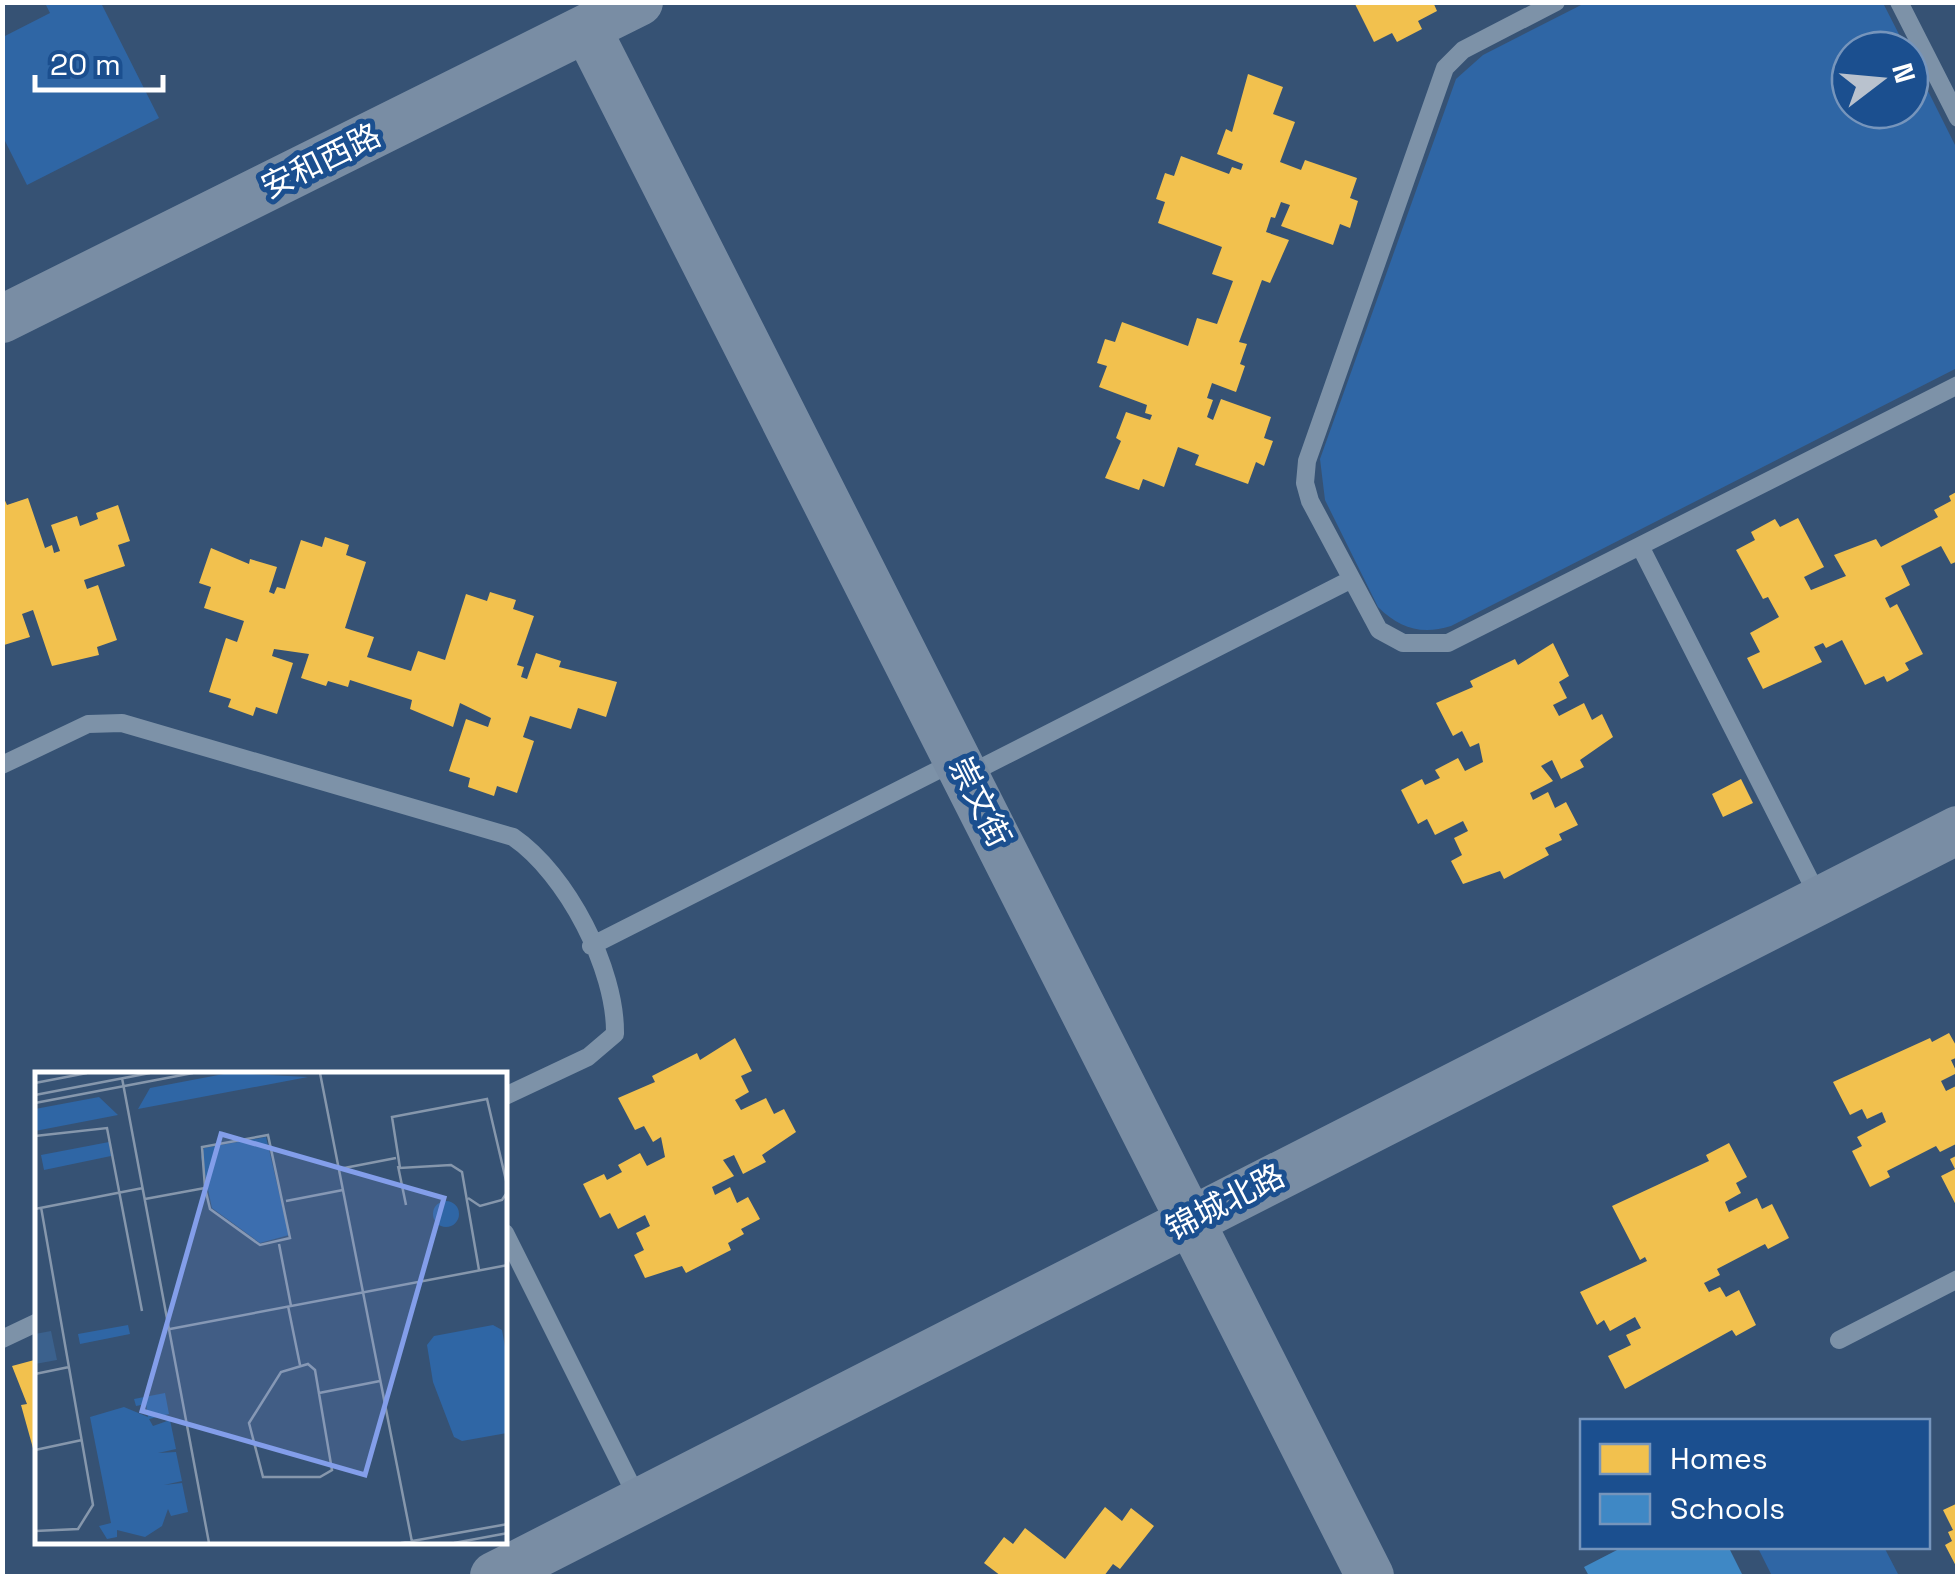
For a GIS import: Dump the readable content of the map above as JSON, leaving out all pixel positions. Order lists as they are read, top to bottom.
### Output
{
  "streets": {
    "street": ["安和西路", "崇文街", "锦城北路"]
  },
  "crossings": [
    ["安和西路", "崇文街"],
    ["崇文街", "锦城北路"]
  ],
  "legend": ["Homes", "Schools"],
  "scale_bar": "20 m",
  "north": "right"
}
